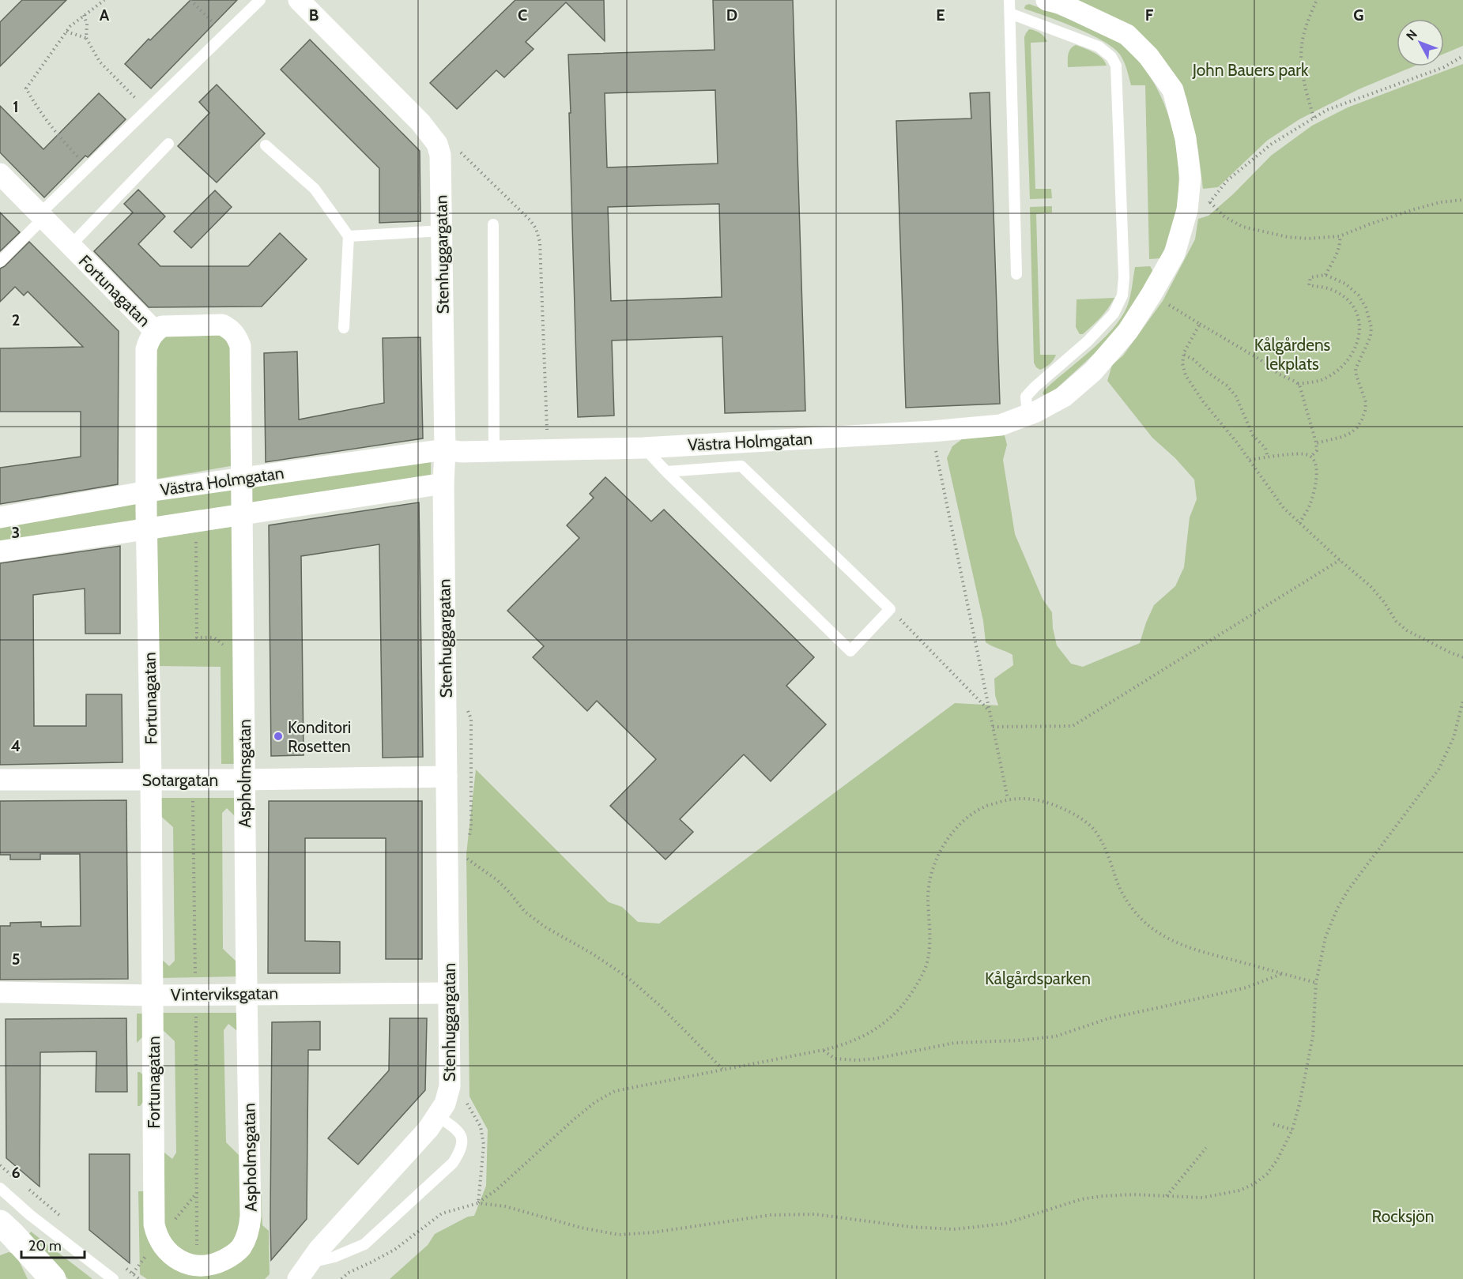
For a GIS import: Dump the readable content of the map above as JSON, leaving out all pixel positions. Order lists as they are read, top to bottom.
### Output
{
  "streets": {
    "street": [
      "Stenhuggargatan",
      "Fortunagatan",
      "Västra Holmgatan",
      "Aspholmsgatan",
      "Sotargatan",
      "Vinterviksgatan"
    ]
  },
  "crossings": [
    ["Stenhuggargatan", "Västra Holmgatan"],
    ["Stenhuggargatan", "Sotargatan"],
    ["Stenhuggargatan", "Vinterviksgatan"],
    ["Fortunagatan", "Västra Holmgatan"],
    ["Fortunagatan", "Aspholmsgatan"],
    ["Fortunagatan", "Sotargatan"],
    ["Fortunagatan", "Vinterviksgatan"],
    ["Västra Holmgatan", "Aspholmsgatan"],
    ["Aspholmsgatan", "Sotargatan"],
    ["Aspholmsgatan", "Vinterviksgatan"]
  ],
  "parks": [
    "John Bauers park",
    "Kålgårdens lekplats",
    "Kålgårdsparken",
    "Rocksjön"
  ],
  "places": ["Konditori Rosetten"],
  "scale_bar": "20 m",
  "north": "top left",
  "grid": {
    "columns": [
      "A",
      "B",
      "C",
      "D",
      "E",
      "F",
      "G"
    ],
    "rows": [
      "1",
      "2",
      "3",
      "4",
      "5",
      "6"
    ]
  }
}
